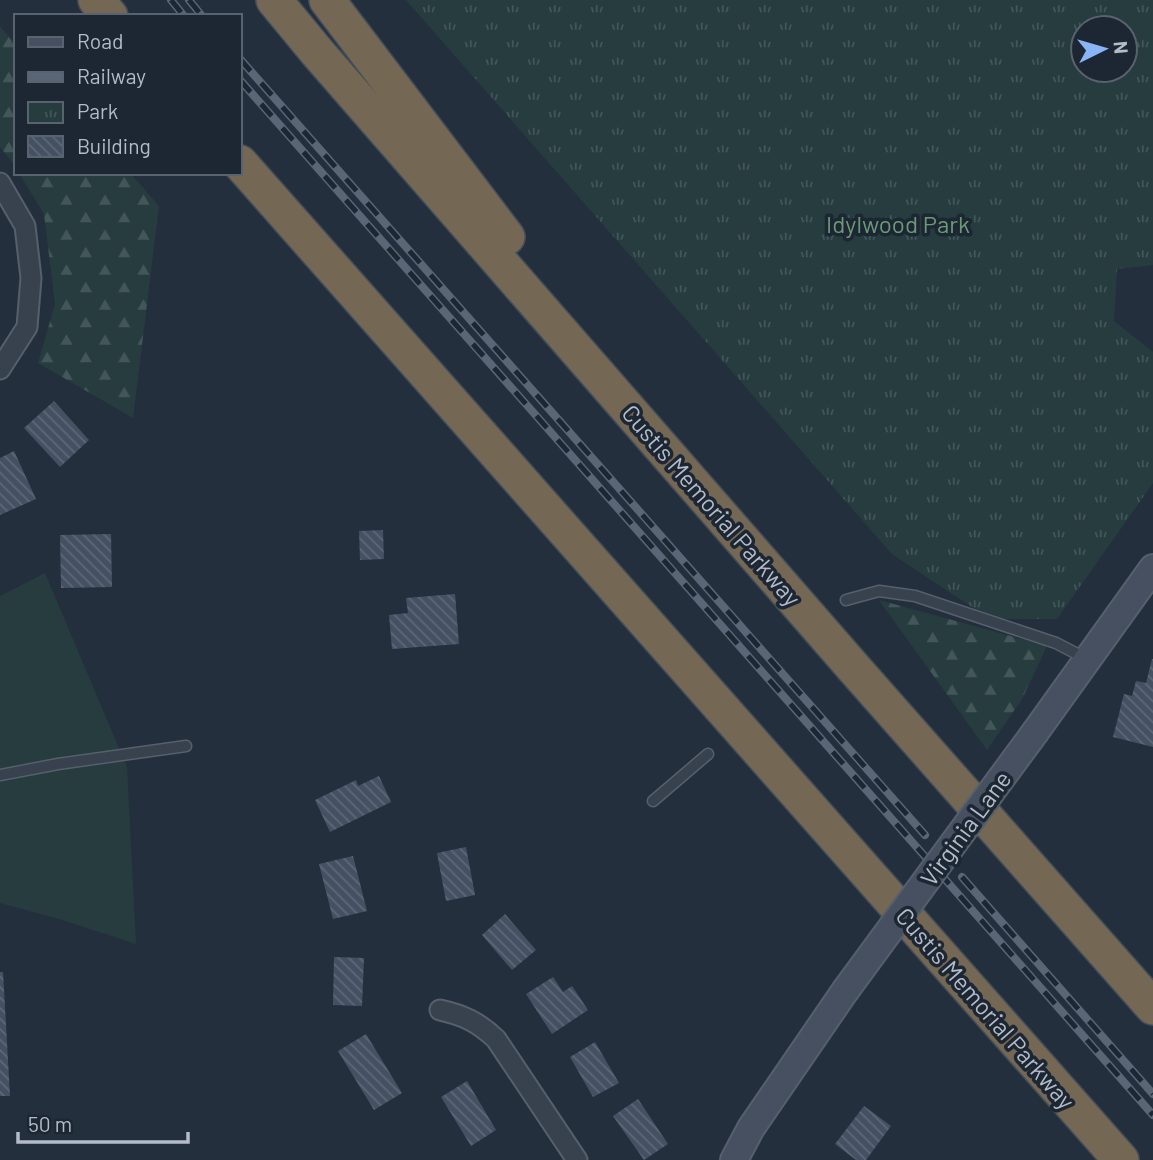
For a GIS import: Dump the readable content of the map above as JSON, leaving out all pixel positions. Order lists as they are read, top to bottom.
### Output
{
  "streets": {
    "highway": ["Custis Memorial Parkway"],
    "street": ["Virginia Lane"]
  },
  "parks": ["Idylwood Park"],
  "legend": [
    "Road",
    "Railway",
    "Park",
    "Building"
  ],
  "scale_bar": "50 m",
  "north": "right"
}
